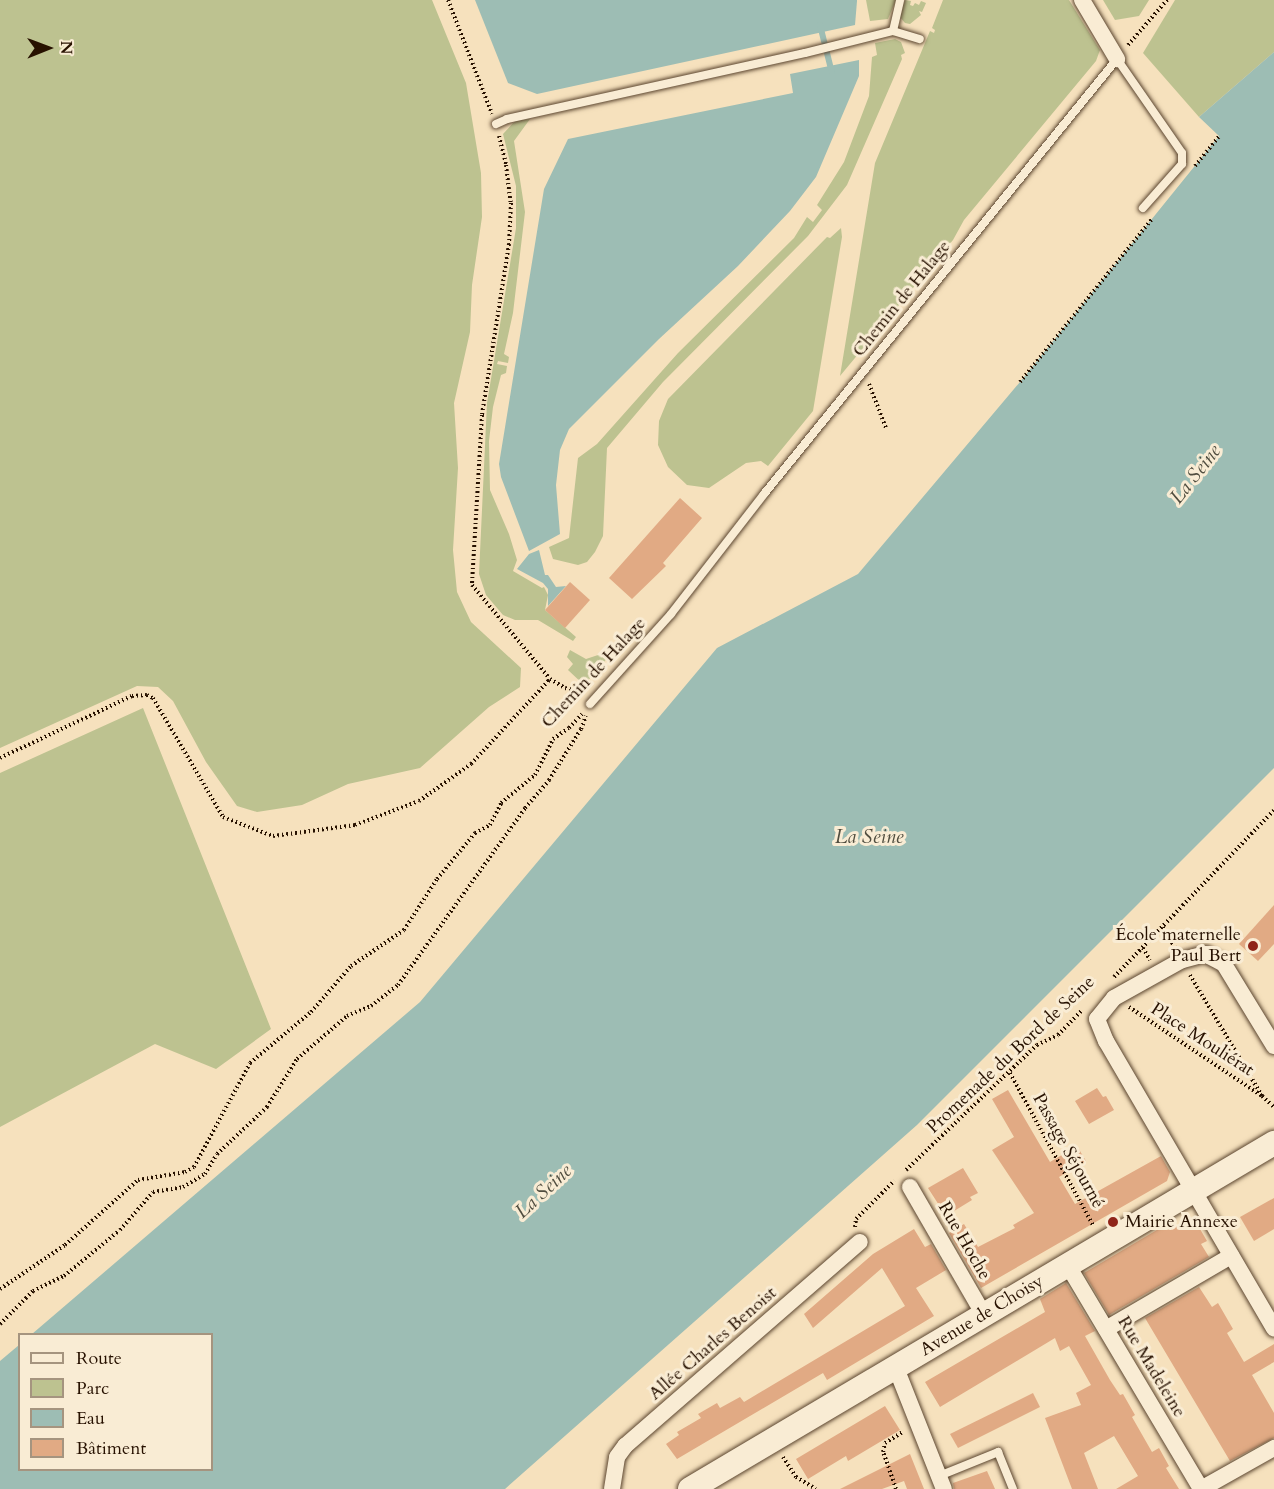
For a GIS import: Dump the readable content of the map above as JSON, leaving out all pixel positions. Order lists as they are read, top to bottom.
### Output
{
  "streets": {
    "main road": ["Avenue de Choisy"],
    "street": ["Rue Hoche", "Allée Charles Benoist", "Rue Madeleine"],
    "lane": ["Chemin de Halage"],
    "path": ["Place Mouliérat", "Promenade du Bord de Seine", "Passage Séjourné"]
  },
  "crossings": [
    ["Promenade du Bord de Seine", "Passage Séjourné"],
    ["Promenade du Bord de Seine", "Rue Hoche"],
    ["Promenade du Bord de Seine", "Allée Charles Benoist"],
    ["Passage Séjourné", "Avenue de Choisy"],
    ["Rue Hoche", "Avenue de Choisy"],
    ["Avenue de Choisy", "Rue Madeleine"]
  ],
  "water": ["La Seine"],
  "places": ["École maternelle Paul Bert", "Mairie Annexe"],
  "legend": [
    "Route",
    "Parc",
    "Eau",
    "Bâtiment"
  ],
  "north": "right"
}
